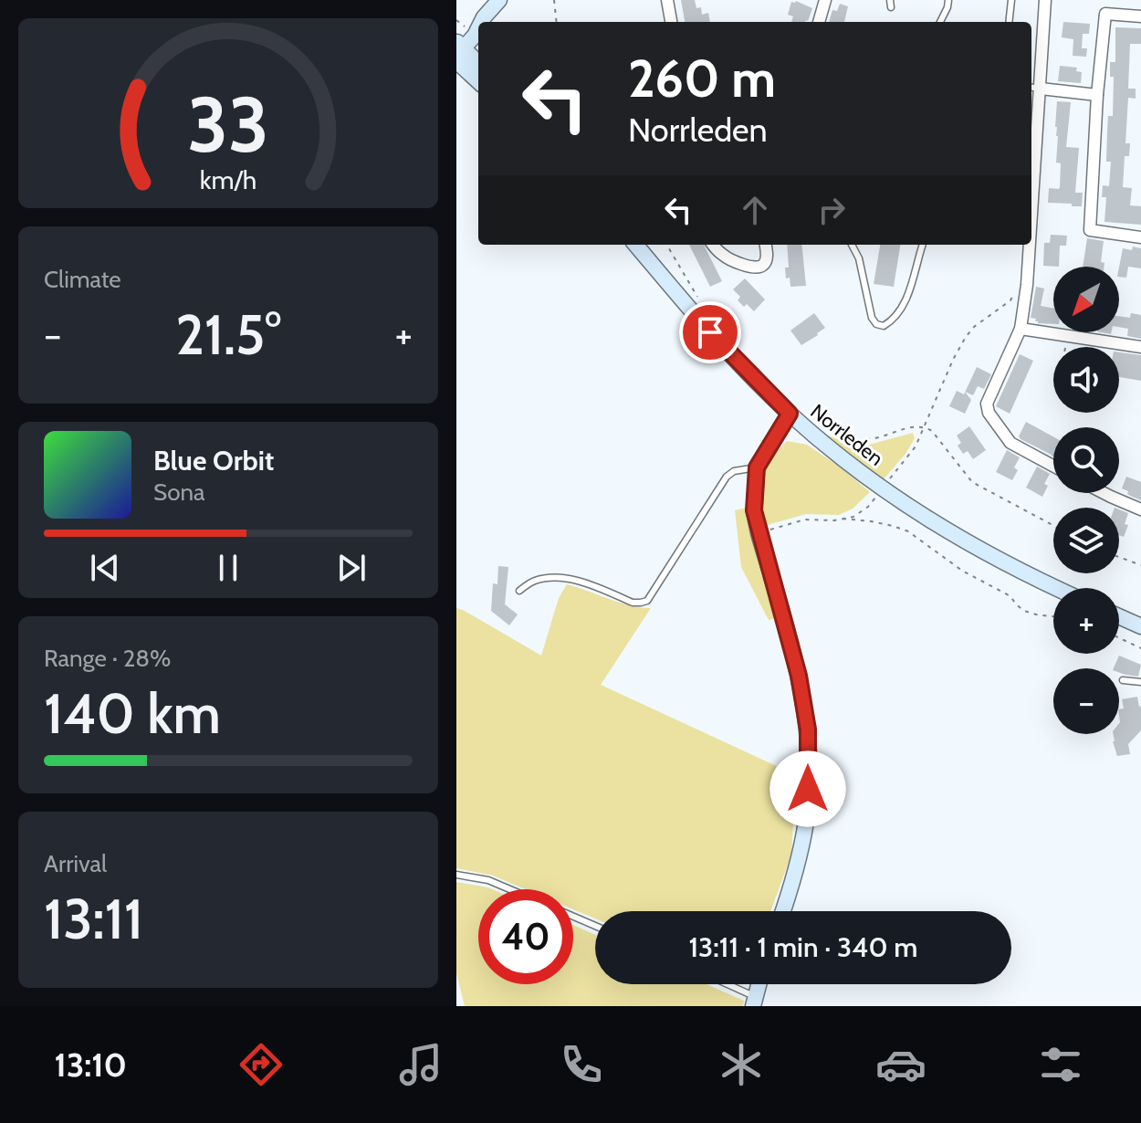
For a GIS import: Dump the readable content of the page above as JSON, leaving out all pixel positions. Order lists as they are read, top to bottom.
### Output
{
  "streets": {
    "main road": ["Norrleden"]
  },
  "north": "bottom left",
  "page": {
    "turn": ["260 m", "Norrleden"],
    "tile": [
      "Climate",
      ["Range · 28%", "140 km"],
      ["Arrival", "13:11"]
    ],
    "map_buttons": ["+", "−"],
    "heat": ["−", "21.5°", "+"],
    "song": ["Blue Orbit", "Sona"],
    "limit": "40",
    "trip": "13:11 · 1 min · 340 m",
    "tabs": "13:10",
    "gauge": ["33", "km/h"]
  }
}
